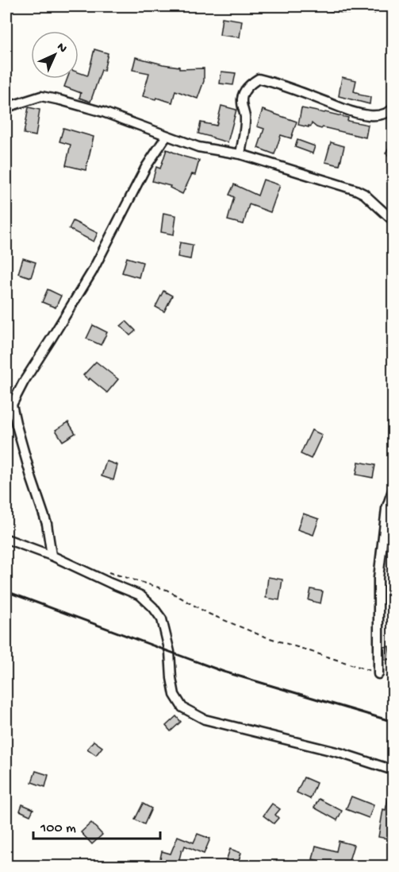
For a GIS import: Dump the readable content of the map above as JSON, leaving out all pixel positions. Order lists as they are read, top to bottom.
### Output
{
  "scale_bar": "100 m",
  "north": "top right"
}
